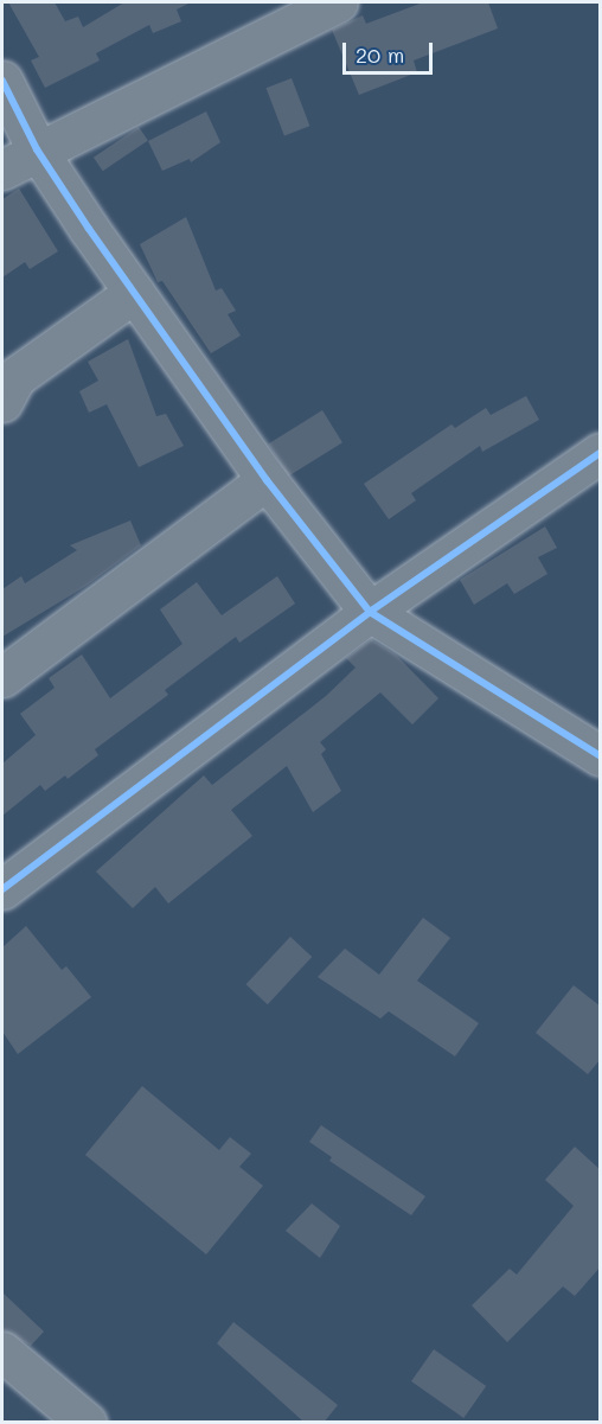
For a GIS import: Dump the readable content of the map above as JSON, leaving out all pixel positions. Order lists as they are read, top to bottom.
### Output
{
  "scale_bar": "20 m"
}
